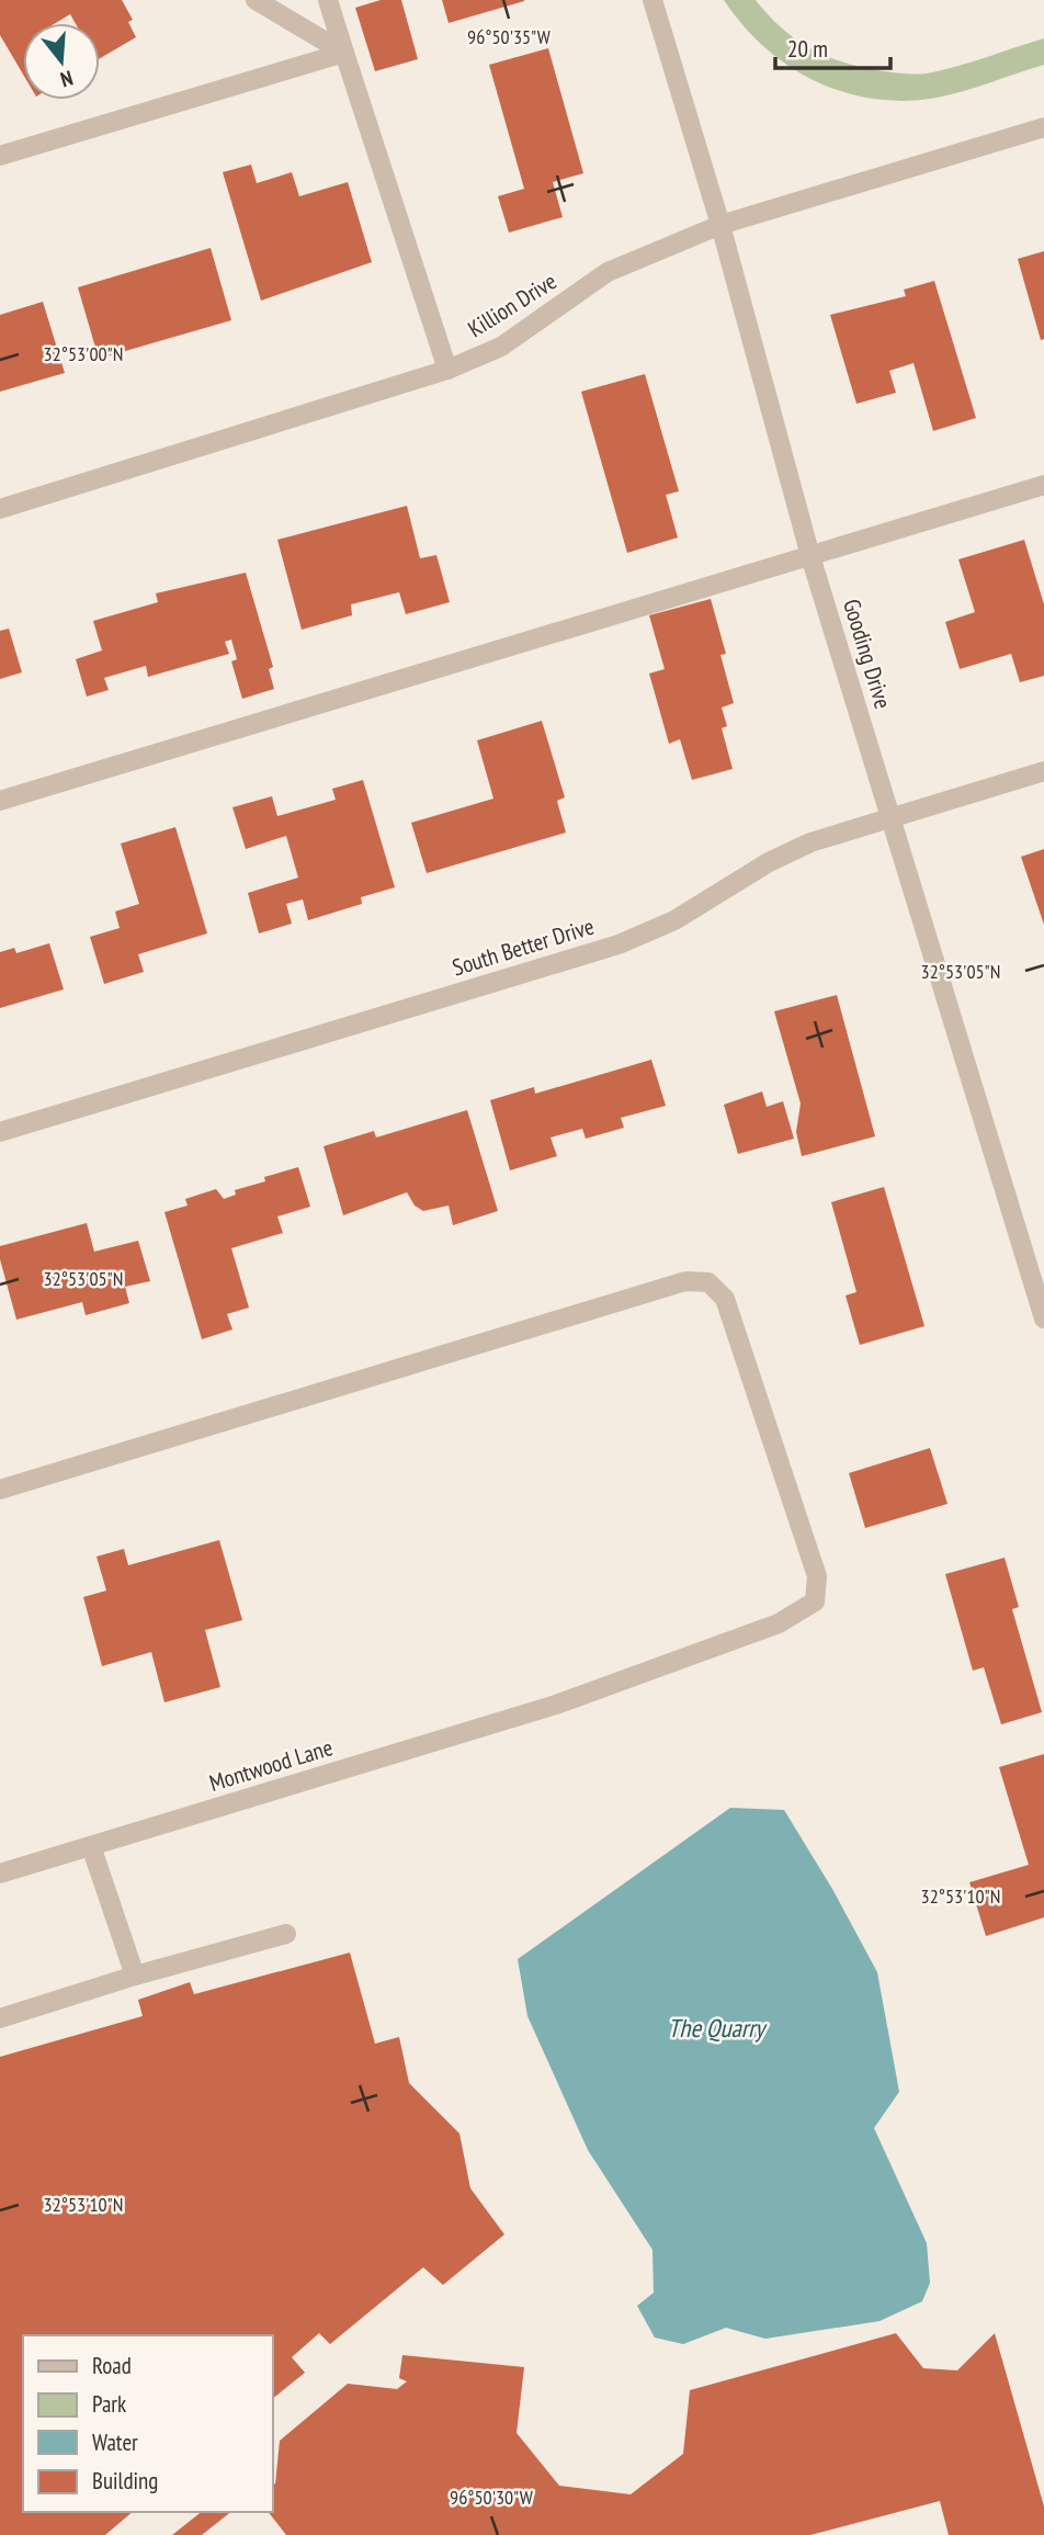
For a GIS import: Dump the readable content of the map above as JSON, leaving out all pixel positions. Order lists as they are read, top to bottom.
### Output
{
  "streets": {
    "street": [
      "Killion Drive",
      "Gooding Drive",
      "South Better Drive",
      "Montwood Lane"
    ]
  },
  "crossings": [
    ["Killion Drive", "Gooding Drive"],
    ["Gooding Drive", "South Better Drive"]
  ],
  "water": ["The Quarry"],
  "legend": [
    "Road",
    "Park",
    "Water",
    "Building"
  ],
  "scale_bar": "20 m",
  "north": "bottom",
  "coordinates": [
    "96°50'35\"W",
    "32°53'00\"N",
    "32°53'05\"N",
    "32°53'10\"N",
    "96°50'30\"W"
  ]
}
